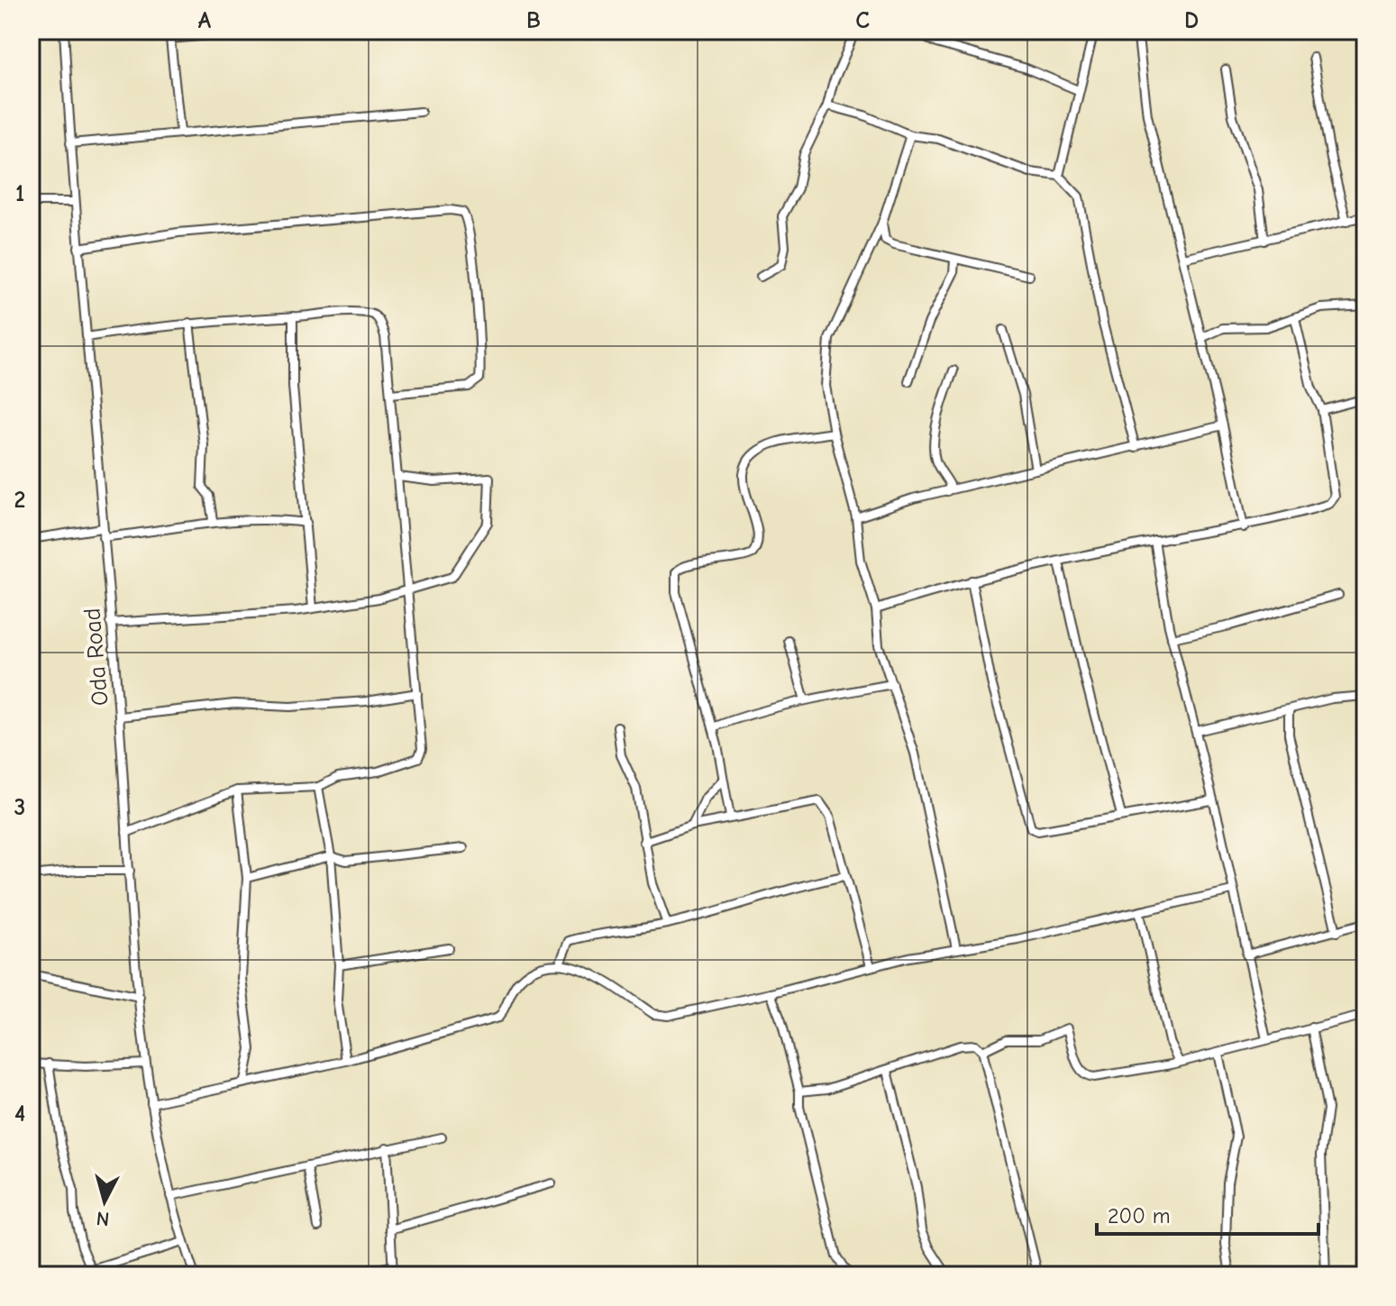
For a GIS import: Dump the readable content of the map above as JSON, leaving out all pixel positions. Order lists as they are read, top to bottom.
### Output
{
  "streets": {
    "street": ["Oda Road"]
  },
  "scale_bar": "200 m",
  "north": "bottom",
  "grid": {
    "columns": [
      "A",
      "B",
      "C",
      "D"
    ],
    "rows": [
      "1",
      "2",
      "3",
      "4"
    ]
  }
}
